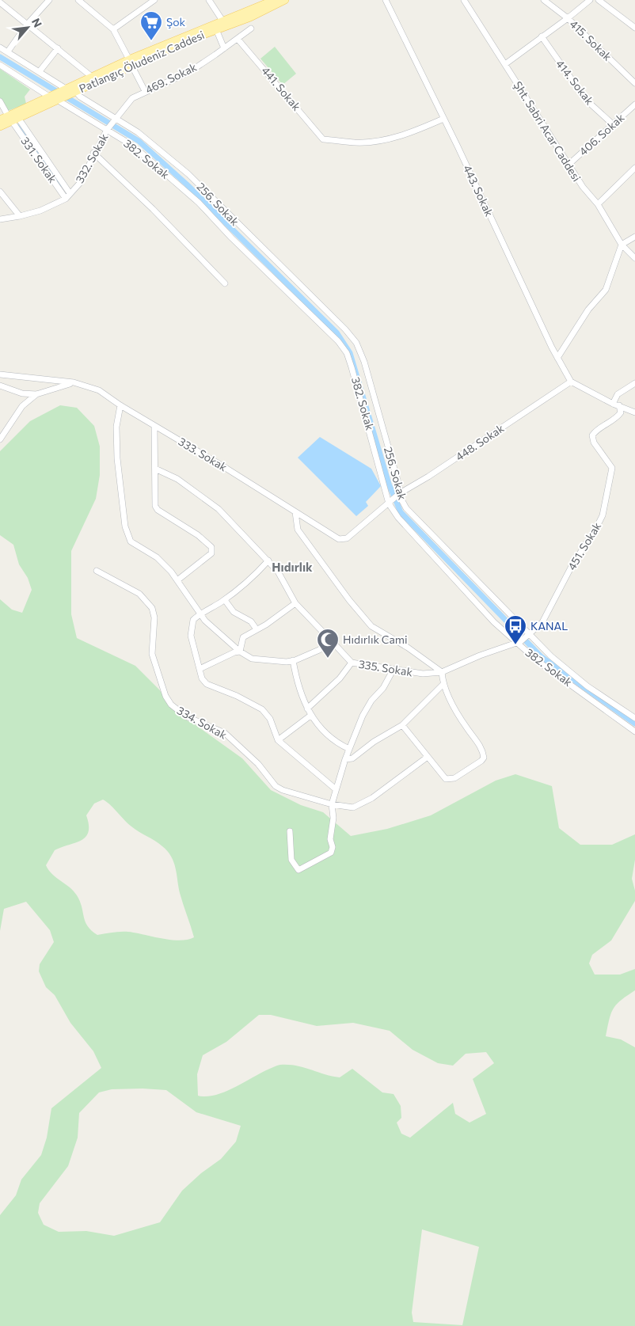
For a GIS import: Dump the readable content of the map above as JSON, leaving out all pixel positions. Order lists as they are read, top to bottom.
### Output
{
  "streets": {
    "main road": ["Patlangıç Öludeniz Caddesi"],
    "street": [
      "415. Sokak",
      "469. Sokak",
      "414. Sokak",
      "441. Sokak",
      "Şht. Sabri Acar Caddesi",
      "406. Sokak",
      "332. Sokak",
      "382. Sokak",
      "331. Sokak",
      "443. Sokak",
      "256. Sokak",
      "448. Sokak",
      "333. Sokak",
      "451. Sokak",
      "335. Sokak",
      "334. Sokak"
    ]
  },
  "crossings": [
    ["Patlangıç Öludeniz Caddesi", "382. Sokak"],
    ["Patlangıç Öludeniz Caddesi", "331. Sokak"],
    ["Patlangıç Öludeniz Caddesi", "256. Sokak"],
    ["469. Sokak", "441. Sokak"],
    ["469. Sokak", "332. Sokak"],
    ["469. Sokak", "256. Sokak"],
    ["414. Sokak", "406. Sokak"],
    ["441. Sokak", "443. Sokak"],
    ["Şht. Sabri Acar Caddesi", "406. Sokak"],
    ["332. Sokak", "382. Sokak"],
    ["332. Sokak", "331. Sokak"],
    ["332. Sokak", "256. Sokak"],
    ["382. Sokak", "448. Sokak"],
    ["382. Sokak", "333. Sokak"],
    ["382. Sokak", "451. Sokak"],
    ["382. Sokak", "335. Sokak"],
    ["443. Sokak", "448. Sokak"],
    ["256. Sokak", "448. Sokak"],
    ["256. Sokak", "451. Sokak"],
    ["448. Sokak", "333. Sokak"],
    ["451. Sokak", "335. Sokak"]
  ],
  "districts": ["Hıdırlık"],
  "places": {
    "supermarket": ["Şok"],
    "bus stop": ["KANAL"],
    "mosque": ["Hıdırlık Cami"]
  },
  "north": "top right"
}
